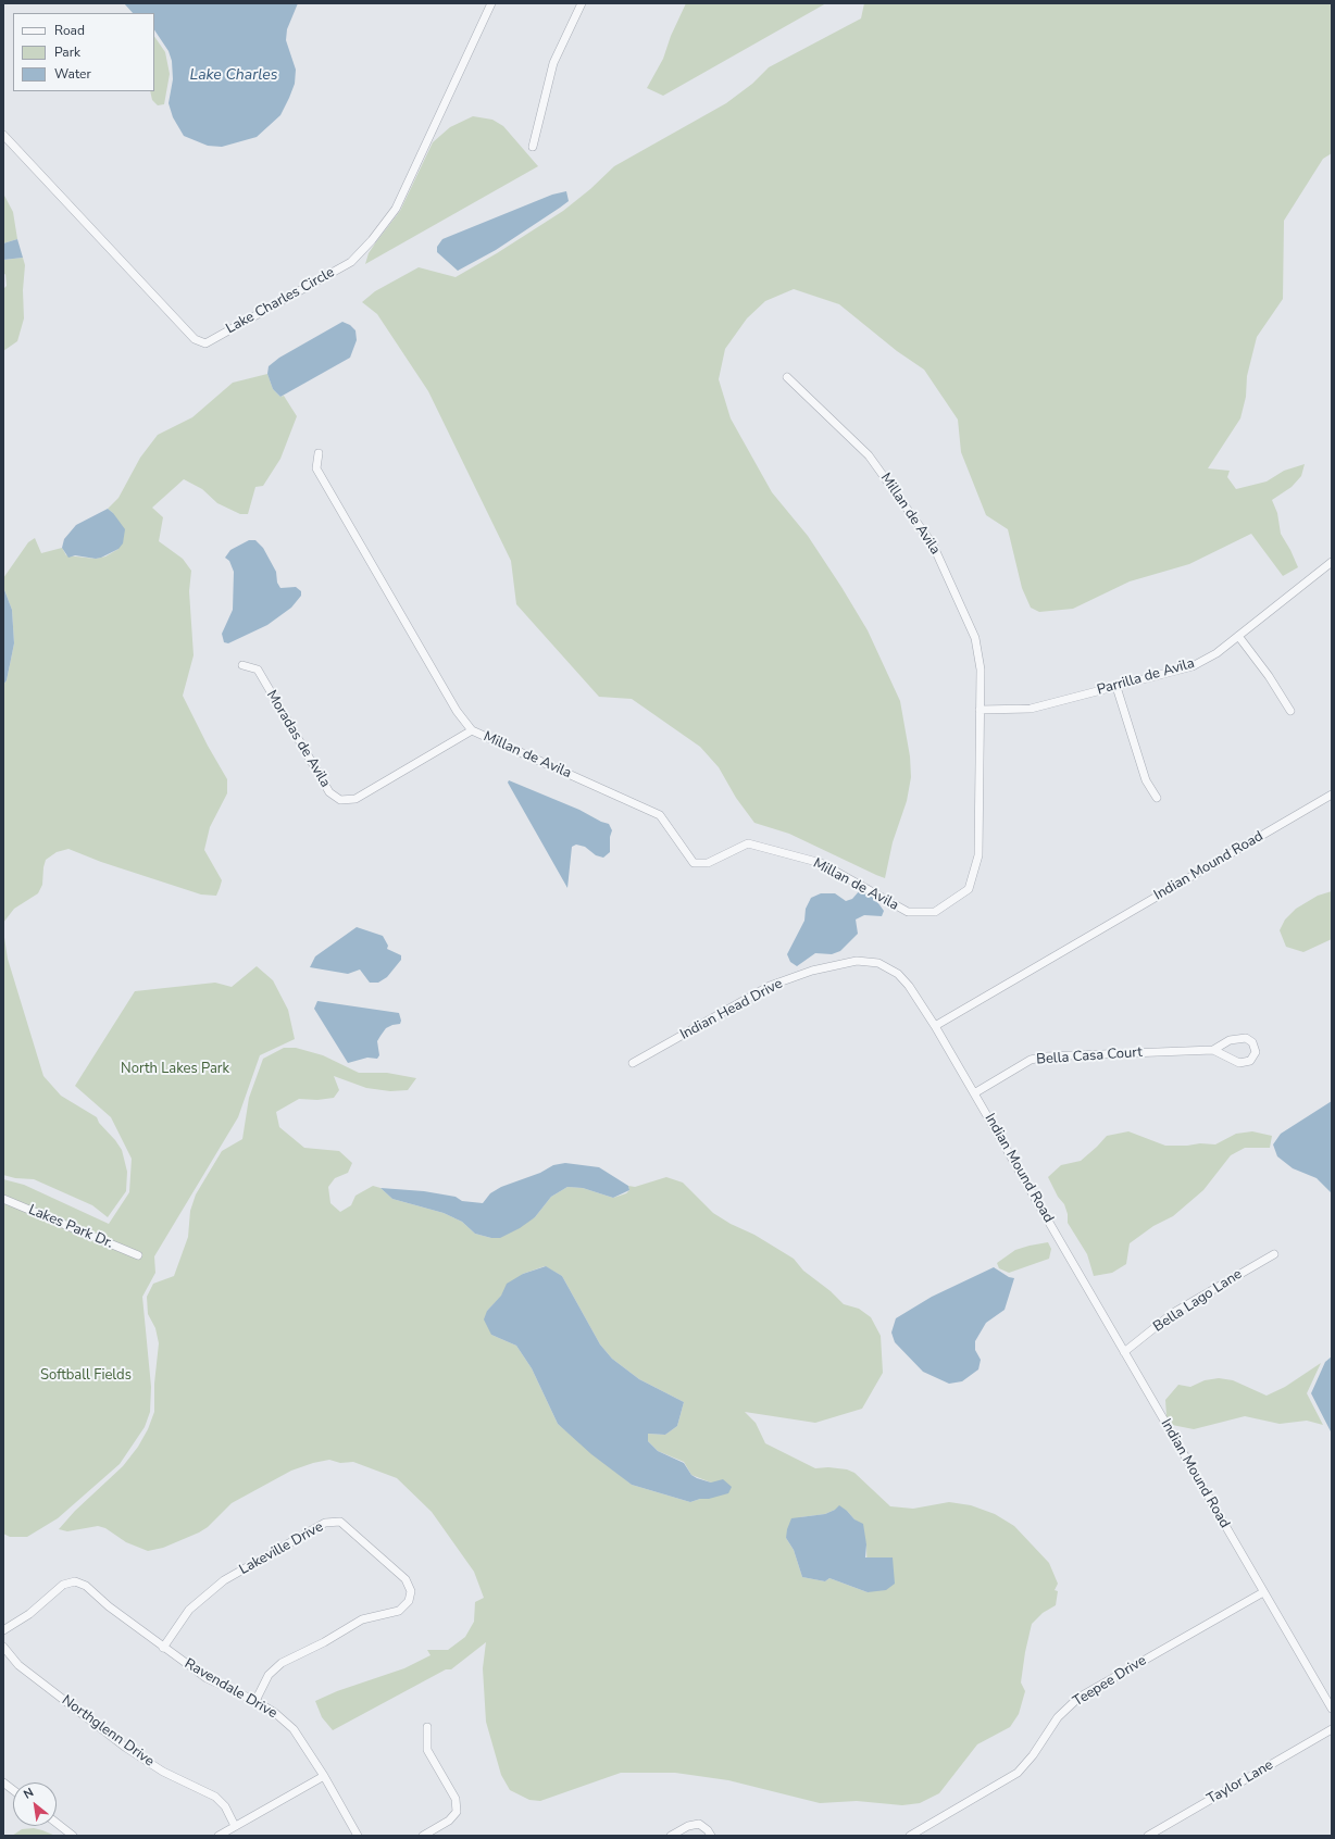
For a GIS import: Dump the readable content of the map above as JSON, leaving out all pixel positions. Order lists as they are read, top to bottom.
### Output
{
  "streets": {
    "street": [
      "Lake Charles Circle",
      "Millan de Avila",
      "Parrilla de Avila",
      "Moradas de Avila",
      "Indian Mound Road",
      "Indian Head Drive",
      "Bella Casa Court",
      "Lakes Park Dr.",
      "Bella Lago Lane",
      "Lakeville Drive",
      "Teepee Drive",
      "Ravendale Drive",
      "Northglenn Drive",
      "Taylor Lane"
    ]
  },
  "crossings": [
    ["Millan de Avila", "Parrilla de Avila"],
    ["Millan de Avila", "Moradas de Avila"],
    ["Indian Mound Road", "Indian Head Drive"],
    ["Indian Mound Road", "Bella Casa Court"],
    ["Indian Mound Road", "Bella Lago Lane"],
    ["Indian Mound Road", "Teepee Drive"],
    ["Lakeville Drive", "Ravendale Drive"]
  ],
  "water": ["Lake Charles"],
  "parks": ["North Lakes Park", "Softball Fields"],
  "legend": ["Road", "Park", "Water"],
  "north": "top left"
}
